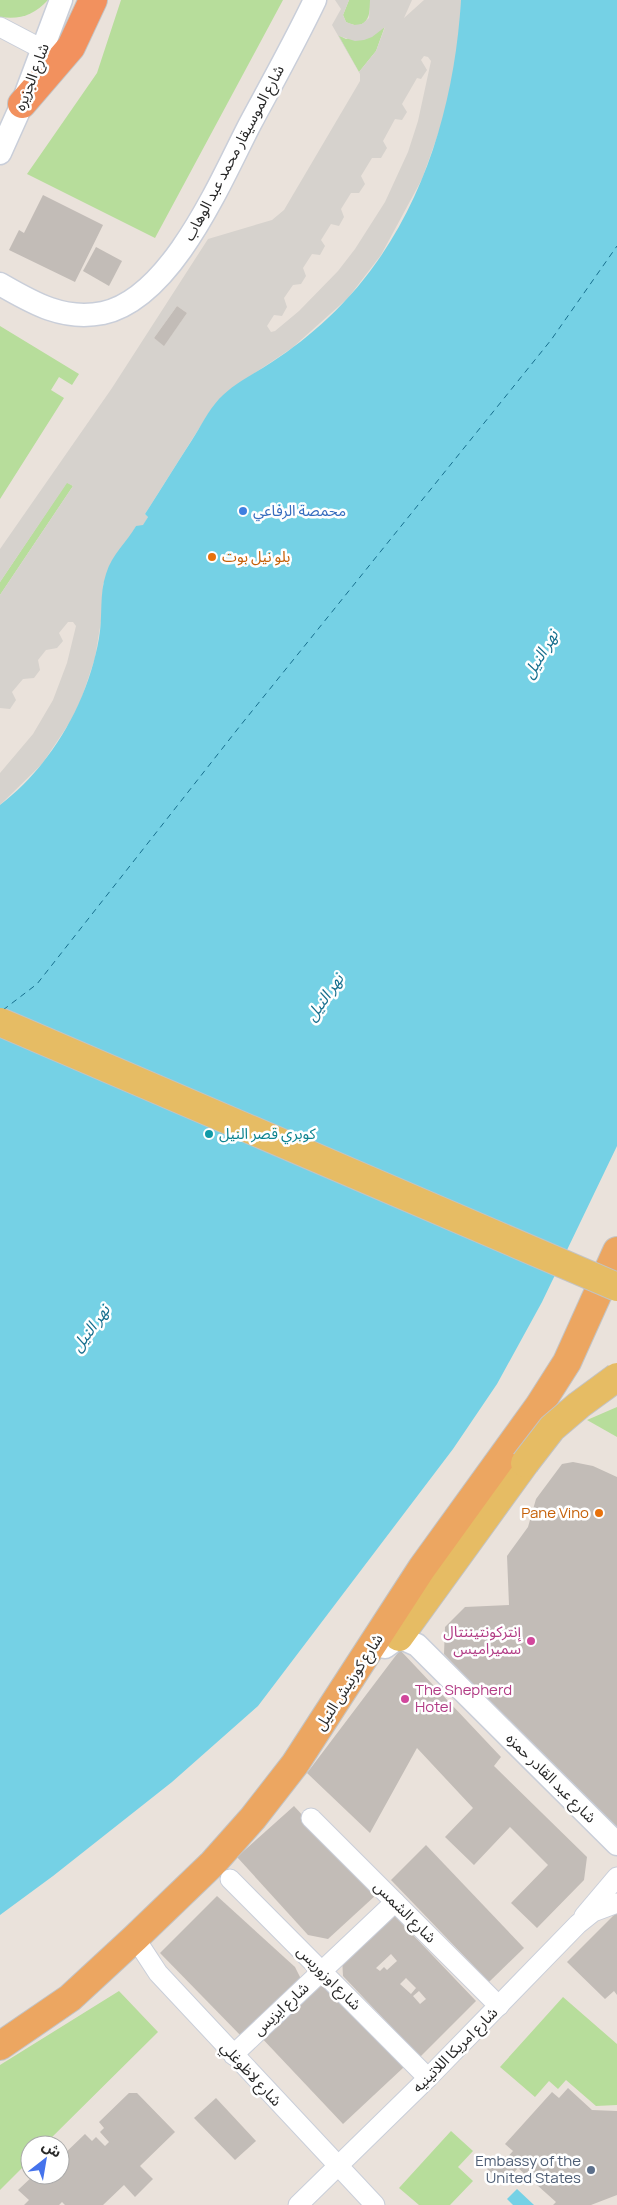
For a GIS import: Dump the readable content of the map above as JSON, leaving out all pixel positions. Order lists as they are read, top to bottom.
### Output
{
  "streets": {
    "highway": ["شارع كورنيش النيل"],
    "street": [
      "شارع الجزيره",
      "شارع الموسيقار محمد عبد الوهاب",
      "شارع عبد القادر حمزه",
      "شارع الشمس",
      "شارع اوزوريس",
      "شارع ايزيس",
      "شارع امريكا اللاتينيه",
      "شارع لاظوغلي"
    ]
  },
  "crossings": [
    ["شارع كورنيش النيل", "شارع لاظوغلي"],
    ["شارع الشمس", "شارع ايزيس"],
    ["شارع الشمس", "شارع امريكا اللاتينيه"],
    ["شارع اوزوريس", "شارع ايزيس"],
    ["شارع اوزوريس", "شارع امريكا اللاتينيه"],
    ["شارع ايزيس", "شارع لاظوغلي"],
    ["شارع امريكا اللاتينيه", "شارع لاظوغلي"]
  ],
  "water": ["نهر النيل"],
  "places": [
    "محمصة الرفاعي",
    "بلو نيل بوت",
    "كوبري قصر النيل",
    "Pane Vino",
    "إنتركونتيننتال سميراميس",
    "The Shepherd Hotel",
    "Embassy of the United States"
  ],
  "north": "top right"
}
